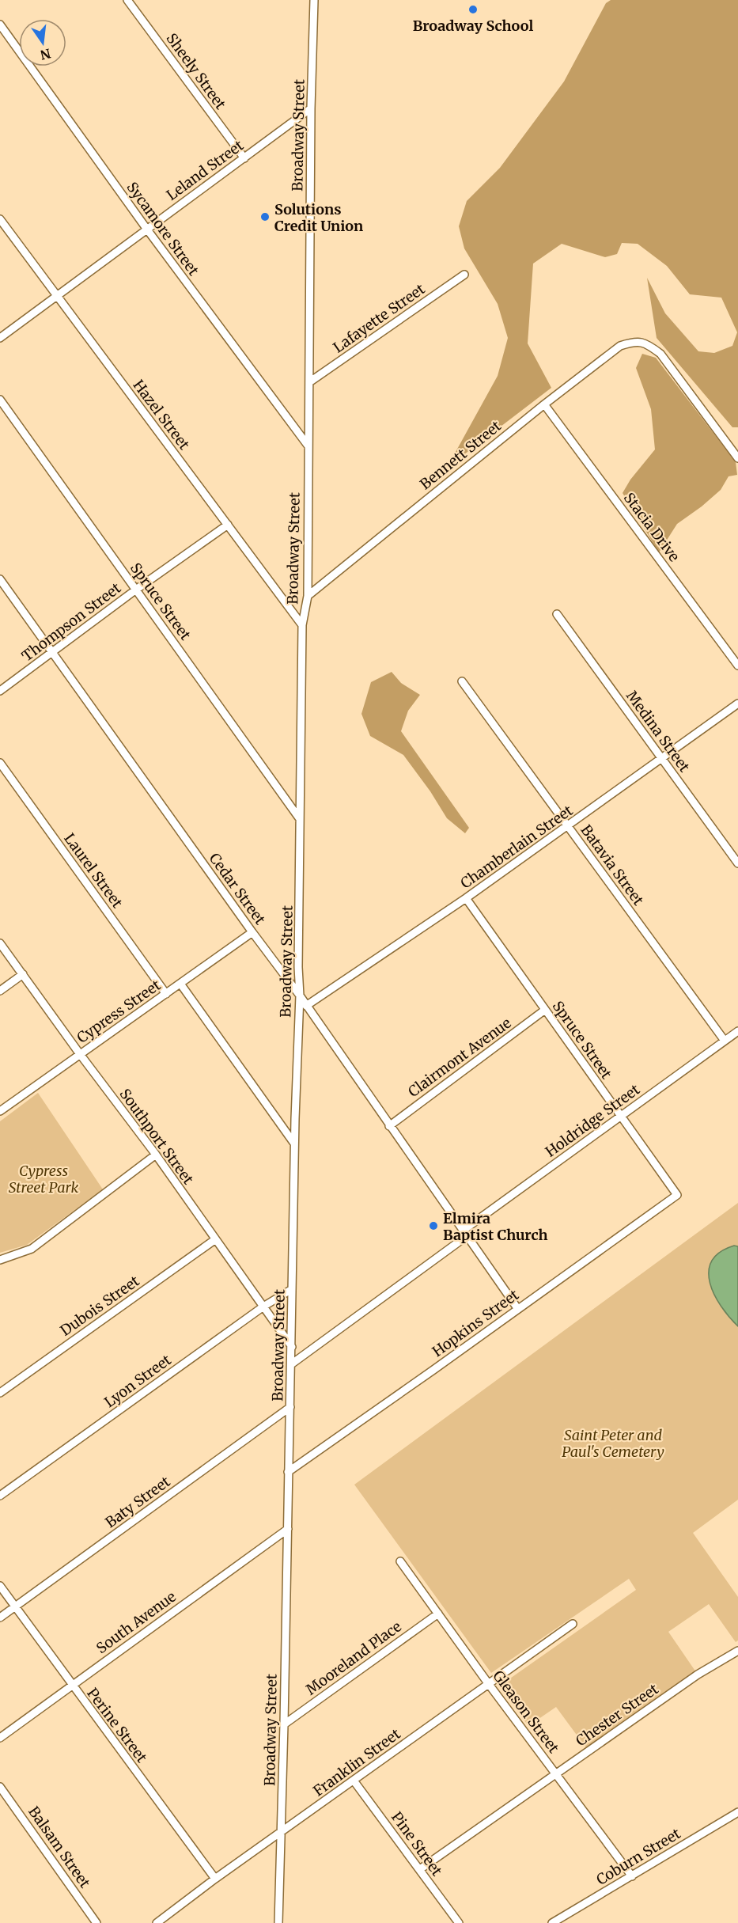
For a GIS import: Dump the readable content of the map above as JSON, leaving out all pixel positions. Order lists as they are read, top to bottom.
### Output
{
  "streets": {
    "street": [
      "Sheely Street",
      "Broadway Street",
      "Leland Street",
      "Sycamore Street",
      "Lafayette Street",
      "Hazel Street",
      "Bennett Street",
      "Stacia Drive",
      "Spruce Street",
      "Thompson Street",
      "Medina Street",
      "Chamberlain Street",
      "Batavia Street",
      "Laurel Street",
      "Cedar Street",
      "Cypress Street",
      "Clairmont Avenue",
      "Holdridge Street",
      "Southport Street",
      "Dubois Street",
      "Hopkins Street",
      "Lyon Street",
      "Baty Street",
      "South Avenue",
      "Mooreland Place",
      "Gleason Street",
      "Chester Street",
      "Perine Street",
      "Franklin Street",
      "Pine Street",
      "Balsam Street",
      "Coburn Street"
    ]
  },
  "crossings": [
    ["Sheely Street", "Leland Street"],
    ["Broadway Street", "Leland Street"],
    ["Broadway Street", "Sycamore Street"],
    ["Broadway Street", "Lafayette Street"],
    ["Broadway Street", "Hazel Street"],
    ["Broadway Street", "Bennett Street"],
    ["Broadway Street", "Spruce Street"],
    ["Broadway Street", "Cedar Street"],
    ["Broadway Street", "Holdridge Street"],
    ["Broadway Street", "Southport Street"],
    ["Broadway Street", "Hopkins Street"],
    ["Broadway Street", "Lyon Street"],
    ["Broadway Street", "Baty Street"],
    ["Broadway Street", "South Avenue"],
    ["Broadway Street", "Mooreland Place"],
    ["Broadway Street", "Franklin Street"],
    ["Leland Street", "Sycamore Street"],
    ["Leland Street", "Hazel Street"],
    ["Hazel Street", "Thompson Street"],
    ["Bennett Street", "Stacia Drive"],
    ["Spruce Street", "Thompson Street"],
    ["Spruce Street", "Chamberlain Street"],
    ["Spruce Street", "Clairmont Avenue"],
    ["Spruce Street", "Holdridge Street"],
    ["Spruce Street", "Hopkins Street"],
    ["Thompson Street", "Cedar Street"],
    ["Medina Street", "Chamberlain Street"],
    ["Chamberlain Street", "Batavia Street"],
    ["Chamberlain Street", "Cedar Street"],
    ["Batavia Street", "Holdridge Street"],
    ["Laurel Street", "Cypress Street"],
    ["Cedar Street", "Cypress Street"],
    ["Cedar Street", "Clairmont Avenue"],
    ["Cedar Street", "Holdridge Street"],
    ["Cedar Street", "Hopkins Street"],
    ["Cypress Street", "Southport Street"],
    ["Southport Street", "Dubois Street"],
    ["Southport Street", "Lyon Street"],
    ["Baty Street", "Perine Street"],
    ["South Avenue", "Perine Street"],
    ["Mooreland Place", "Gleason Street"],
    ["Gleason Street", "Chester Street"],
    ["Gleason Street", "Franklin Street"],
    ["Gleason Street", "Coburn Street"],
    ["Chester Street", "Pine Street"],
    ["Perine Street", "Franklin Street"],
    ["Franklin Street", "Pine Street"]
  ],
  "parks": ["Cypress Street Park", "Saint Peter and Paul's Cemetery"],
  "places": ["Broadway School", "Solutions Credit Union", "Elmira Baptist Church"],
  "north": "bottom"
}
